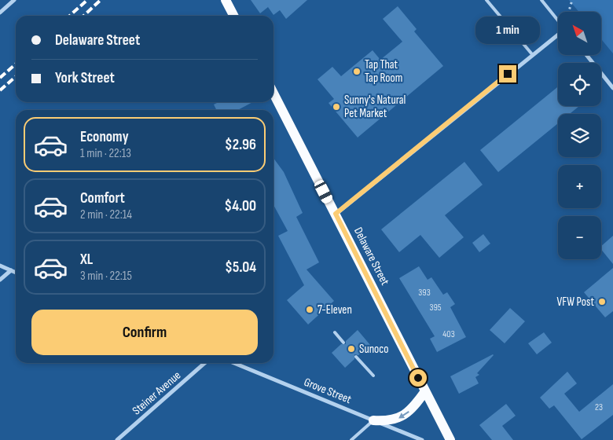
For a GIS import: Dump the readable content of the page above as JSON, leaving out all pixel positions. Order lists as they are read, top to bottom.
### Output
{
  "streets": {
    "main road": ["Delaware Street"],
    "street": ["Grove Street", "Steiner Avenue"]
  },
  "places": [
    "Tap That Tap Room",
    "Sunny's Natural Pet Market",
    "VFW Post",
    "7-Eleven",
    "Sunoco"
  ],
  "house_numbers": [
    "393",
    "395",
    "403",
    "23"
  ],
  "north": "top left",
  "page": {
    "map_buttons": ["+", "−"],
    "banner": ["Delaware Street", "York Street"],
    "bubble": "1 min",
    "list": [
      {
        "name": "Economy",
        "note": "1 min · 22:13",
        "value": "$2.96"
      },
      {
        "name": "Comfort",
        "note": "2 min · 22:14",
        "value": "$4.00"
      },
      {
        "name": "XL",
        "note": "3 min · 22:15",
        "value": "$5.04"
      }
    ],
    "buttons": "Confirm"
  }
}
